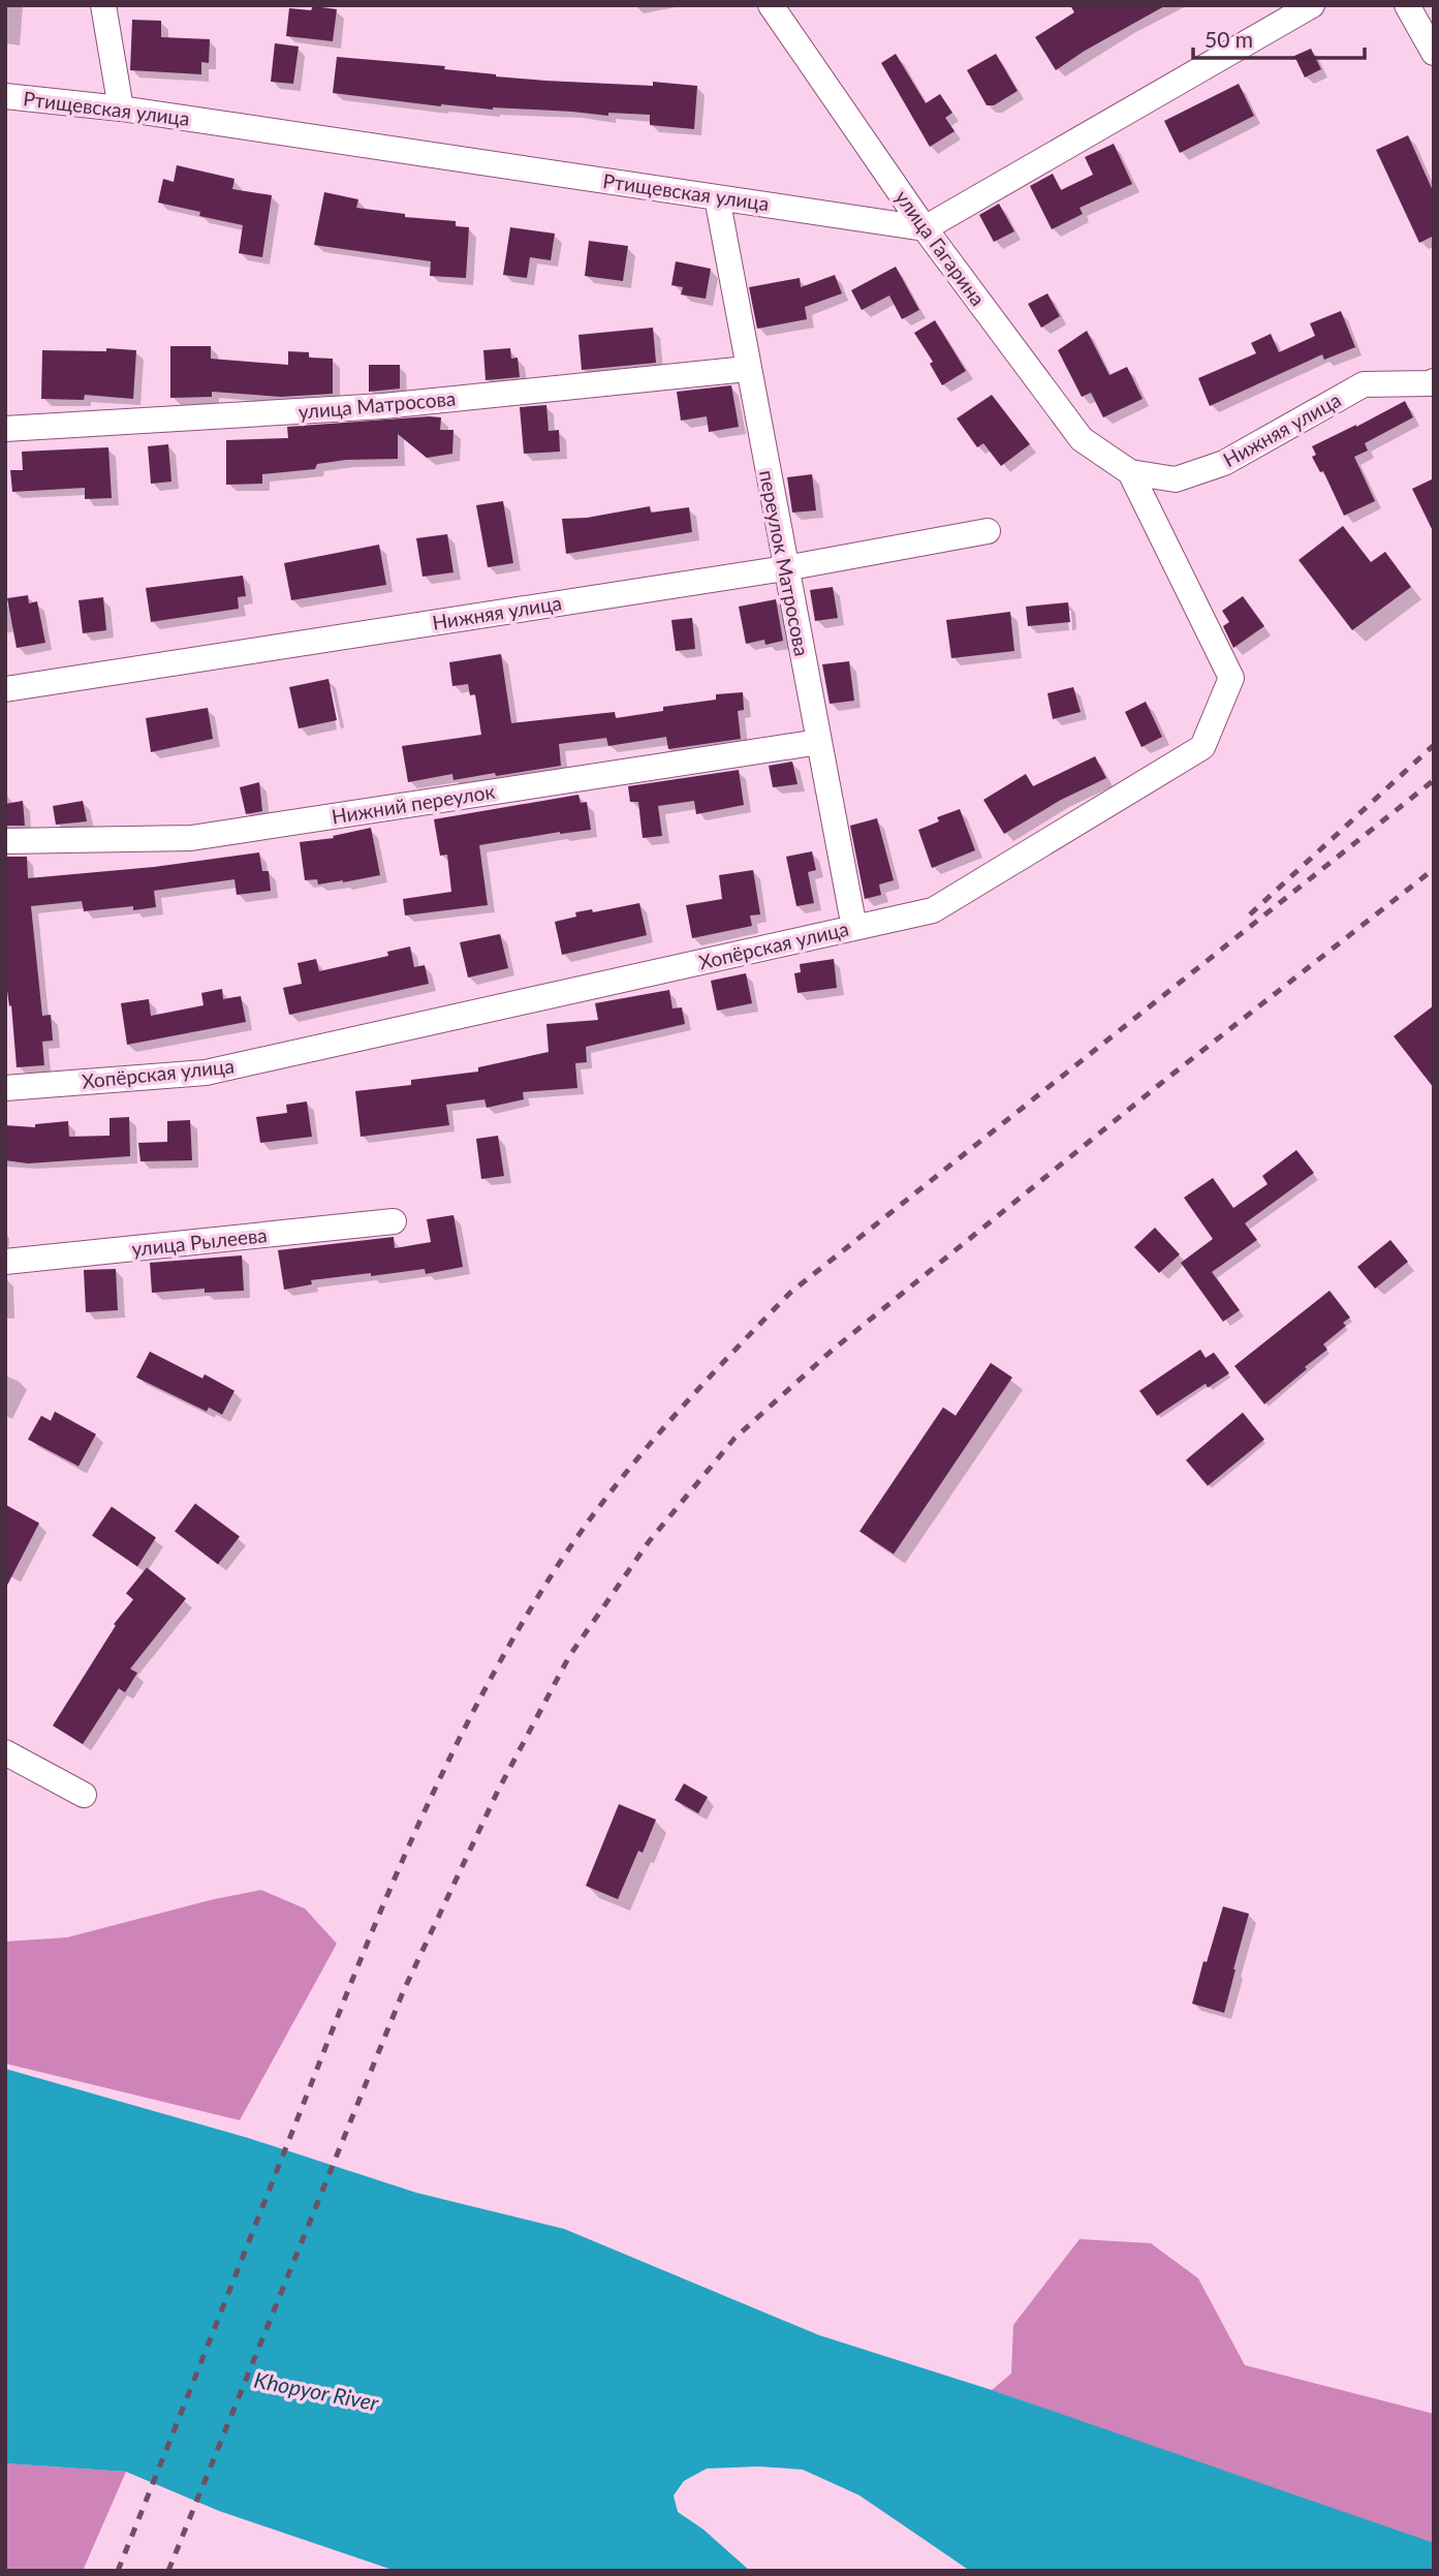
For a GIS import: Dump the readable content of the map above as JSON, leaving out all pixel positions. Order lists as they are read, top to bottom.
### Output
{
  "streets": {
    "street": [
      "Ртищевская улица",
      "улица Гагарина",
      "улица Матросова",
      "Нижняя улица",
      "переулок Матросова",
      "Нижний переулок",
      "Хопёрская улица",
      "улица Рылеева"
    ]
  },
  "crossings": [
    ["Ртищевская улица", "улица Гагарина"],
    ["Ртищевская улица", "переулок Матросова"],
    ["улица Гагарина", "Нижняя улица"],
    ["улица Гагарина", "Хопёрская улица"],
    ["улица Матросова", "переулок Матросова"],
    ["Нижняя улица", "переулок Матросова"],
    ["Нижняя улица", "Хопёрская улица"],
    ["переулок Матросова", "Нижний переулок"],
    ["переулок Матросова", "Хопёрская улица"]
  ],
  "water": ["Khopyor River"],
  "scale_bar": "50 m"
}
